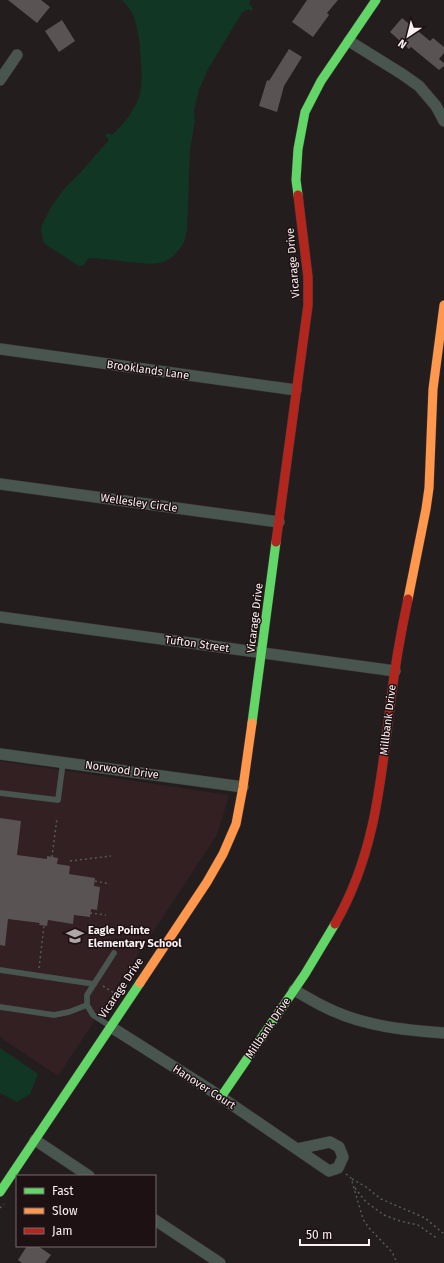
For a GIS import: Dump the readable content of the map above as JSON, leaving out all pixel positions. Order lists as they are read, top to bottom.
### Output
{
  "streets": {
    "street": [
      "Vicarage Drive",
      "Brooklands Lane",
      "Wellesley Circle",
      "Tufton Street",
      "Millbank Drive",
      "Norwood Drive",
      "Hanover Court"
    ]
  },
  "crossings": [
    ["Vicarage Drive", "Brooklands Lane"],
    ["Vicarage Drive", "Wellesley Circle"],
    ["Vicarage Drive", "Tufton Street"],
    ["Vicarage Drive", "Norwood Drive"],
    ["Vicarage Drive", "Hanover Court"],
    ["Tufton Street", "Millbank Drive"],
    ["Millbank Drive", "Hanover Court"]
  ],
  "places": {
    "school or university": ["Eagle Pointe Elementary School"]
  },
  "legend": ["Fast", "Slow", "Jam"],
  "scale_bar": "50 m",
  "north": "bottom left"
}
